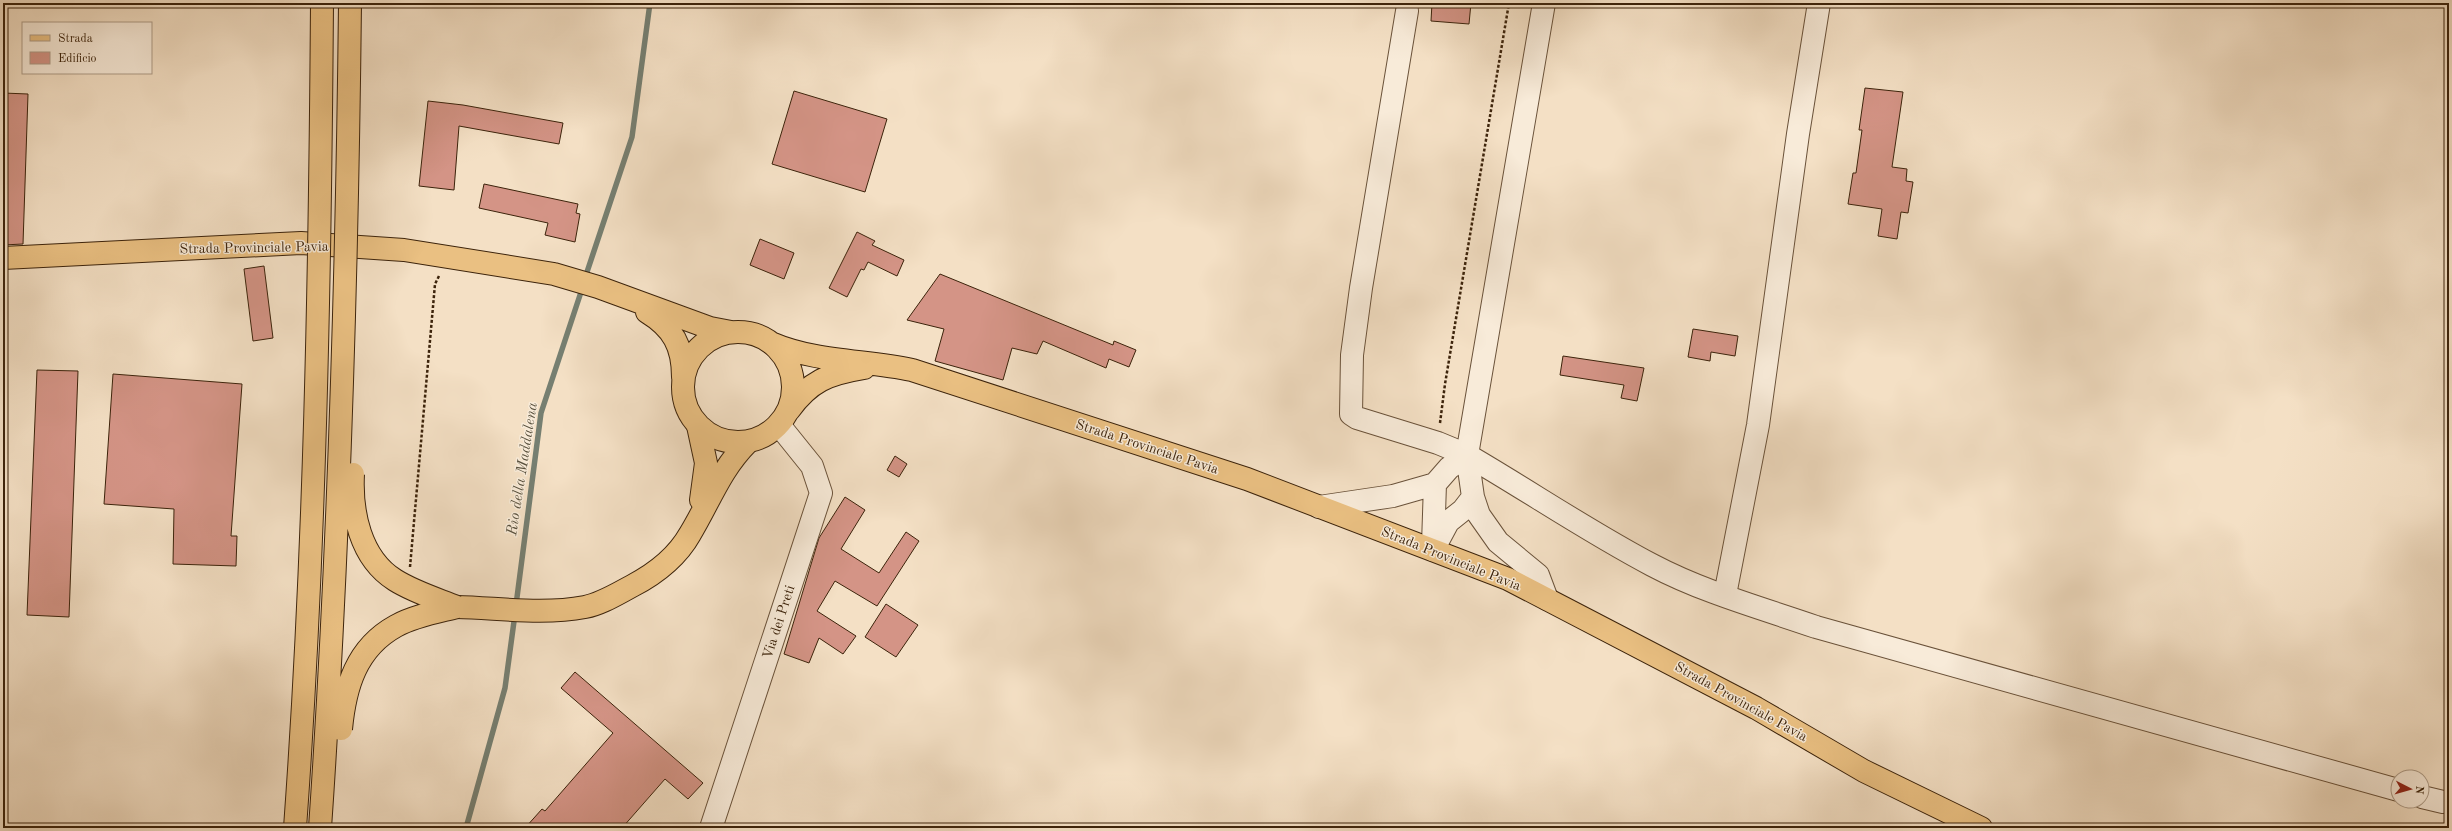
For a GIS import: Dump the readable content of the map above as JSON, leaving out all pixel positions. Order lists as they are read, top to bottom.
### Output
{
  "streets": {
    "main road": ["Strada Provinciale Pavia"],
    "street": ["Via dei Preti"]
  },
  "crossings": [
    ["Strada Provinciale Pavia", "Via dei Preti"]
  ],
  "water": ["Rio della Maddalena"],
  "legend": ["Strada", "Edificio"],
  "north": "right"
}
